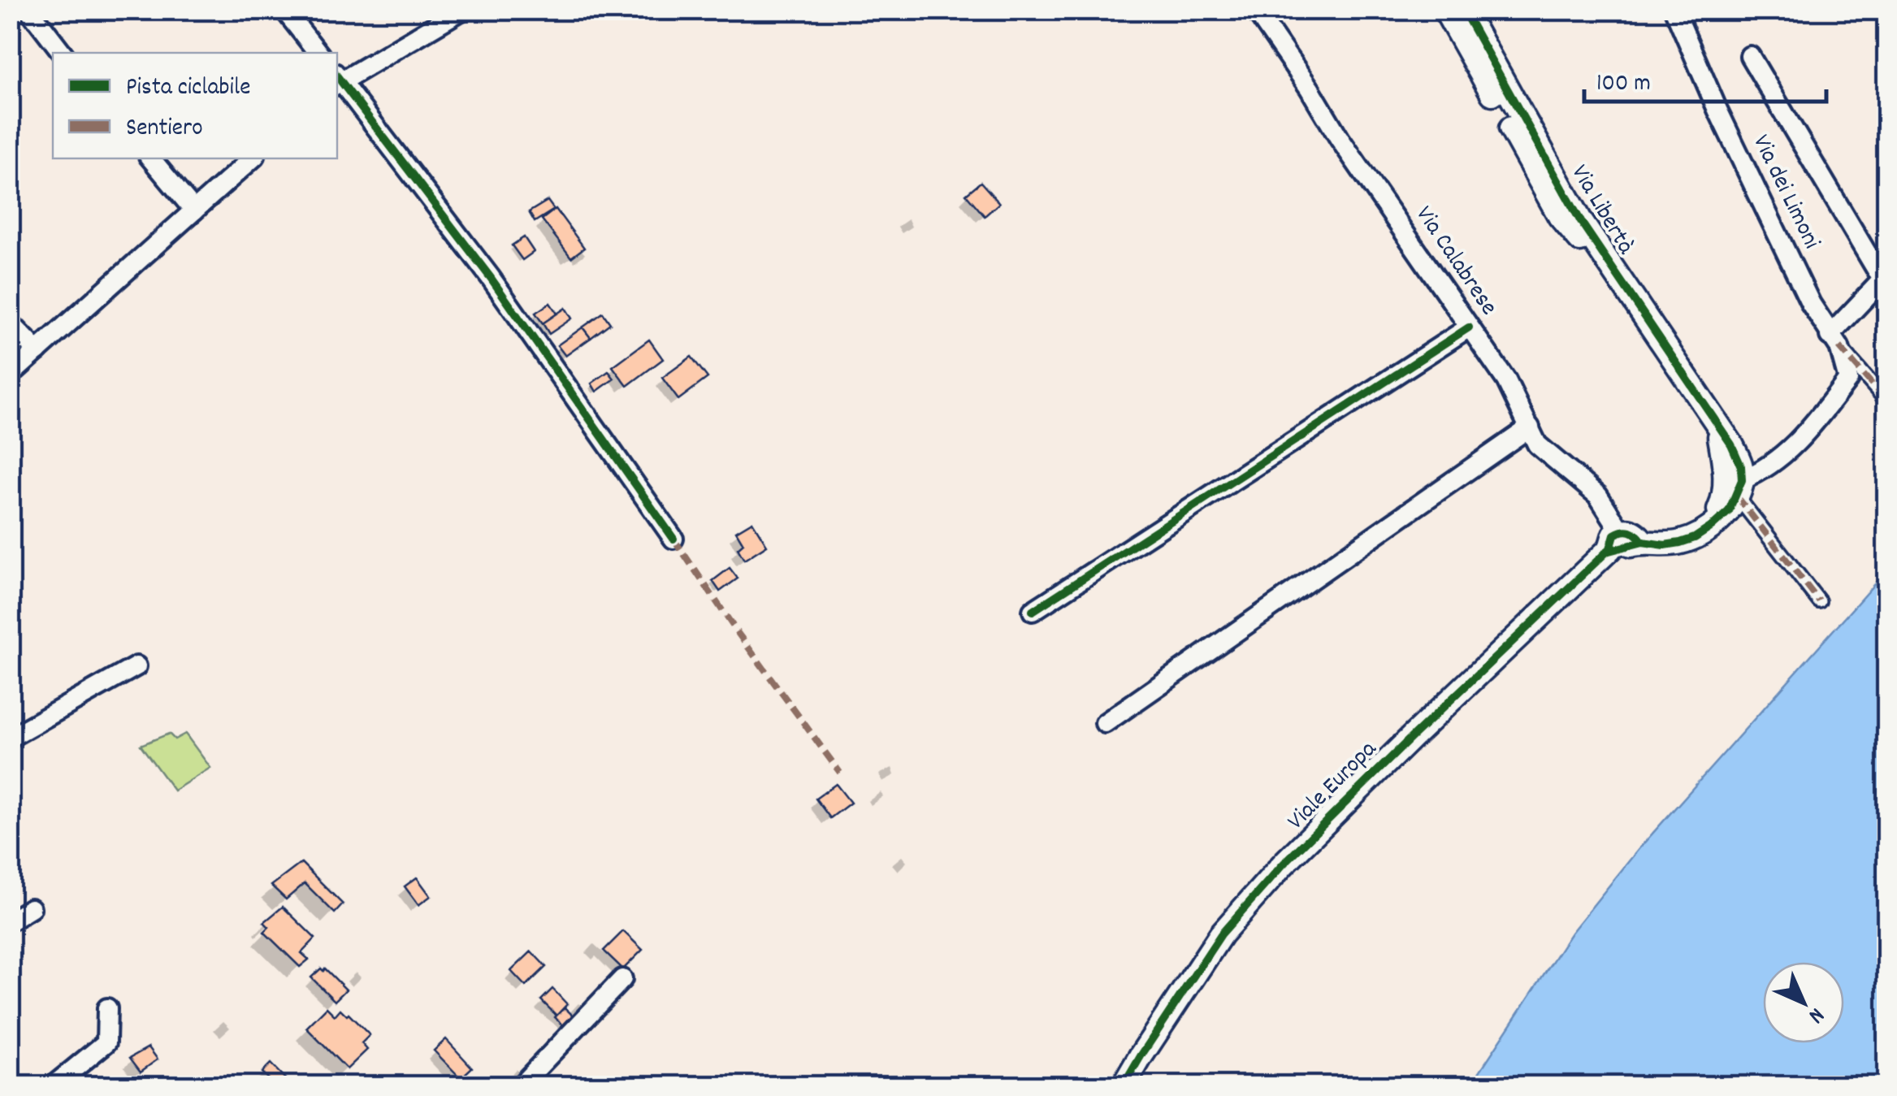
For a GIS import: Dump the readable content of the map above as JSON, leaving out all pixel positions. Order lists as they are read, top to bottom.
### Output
{
  "streets": {
    "street": [
      "Via dei Limoni",
      "Via Libertà",
      "Via Calabrese",
      "Viale Europa"
    ]
  },
  "crossings": [
    ["Via Calabrese", "Viale Europa"]
  ],
  "legend": ["Pista ciclabile", "Sentiero"],
  "scale_bar": "100 m",
  "north": "bottom right"
}
